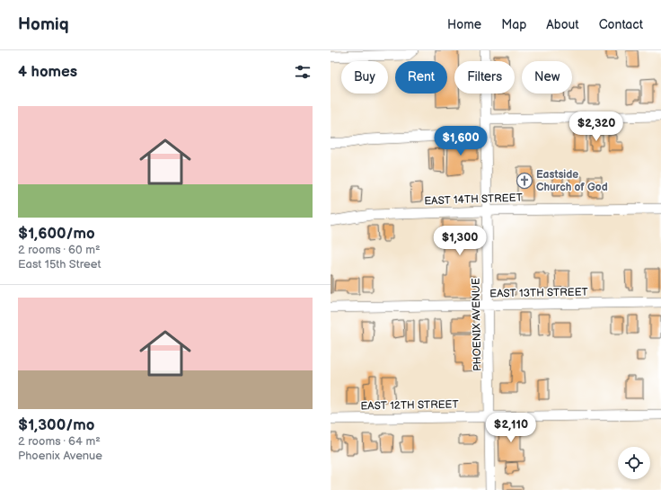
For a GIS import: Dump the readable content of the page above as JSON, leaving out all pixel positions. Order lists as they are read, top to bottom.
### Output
{
  "streets": {
    "street": [
      "EAST 14TH STREET",
      "EAST 13TH STREET",
      "PHOENIX AVENUE",
      "EAST 12TH STREET"
    ]
  },
  "crossings": [
    ["EAST 14TH STREET", "PHOENIX AVENUE"],
    ["EAST 13TH STREET", "PHOENIX AVENUE"],
    ["PHOENIX AVENUE", "EAST 12TH STREET"]
  ],
  "places": {
    "church": ["Eastside Church of God"]
  },
  "page": {
    "header": "Homiq",
    "nav": [
      "Home",
      "Map",
      "About",
      "Contact"
    ],
    "heading": "4 homes",
    "chip": [
      "Buy",
      "Rent",
      "Filters",
      "New"
    ],
    "list": [
      {
        "name": "$1,600/mo",
        "note": "2 rooms · 60 m² · East 15th Street"
      },
      {
        "name": "$1,300/mo",
        "note": "2 rooms · 64 m² · Phoenix Avenue"
      }
    ],
    "price": [
      "$2,320",
      "$1,600",
      "$1,300",
      "$2,110"
    ]
  }
}
